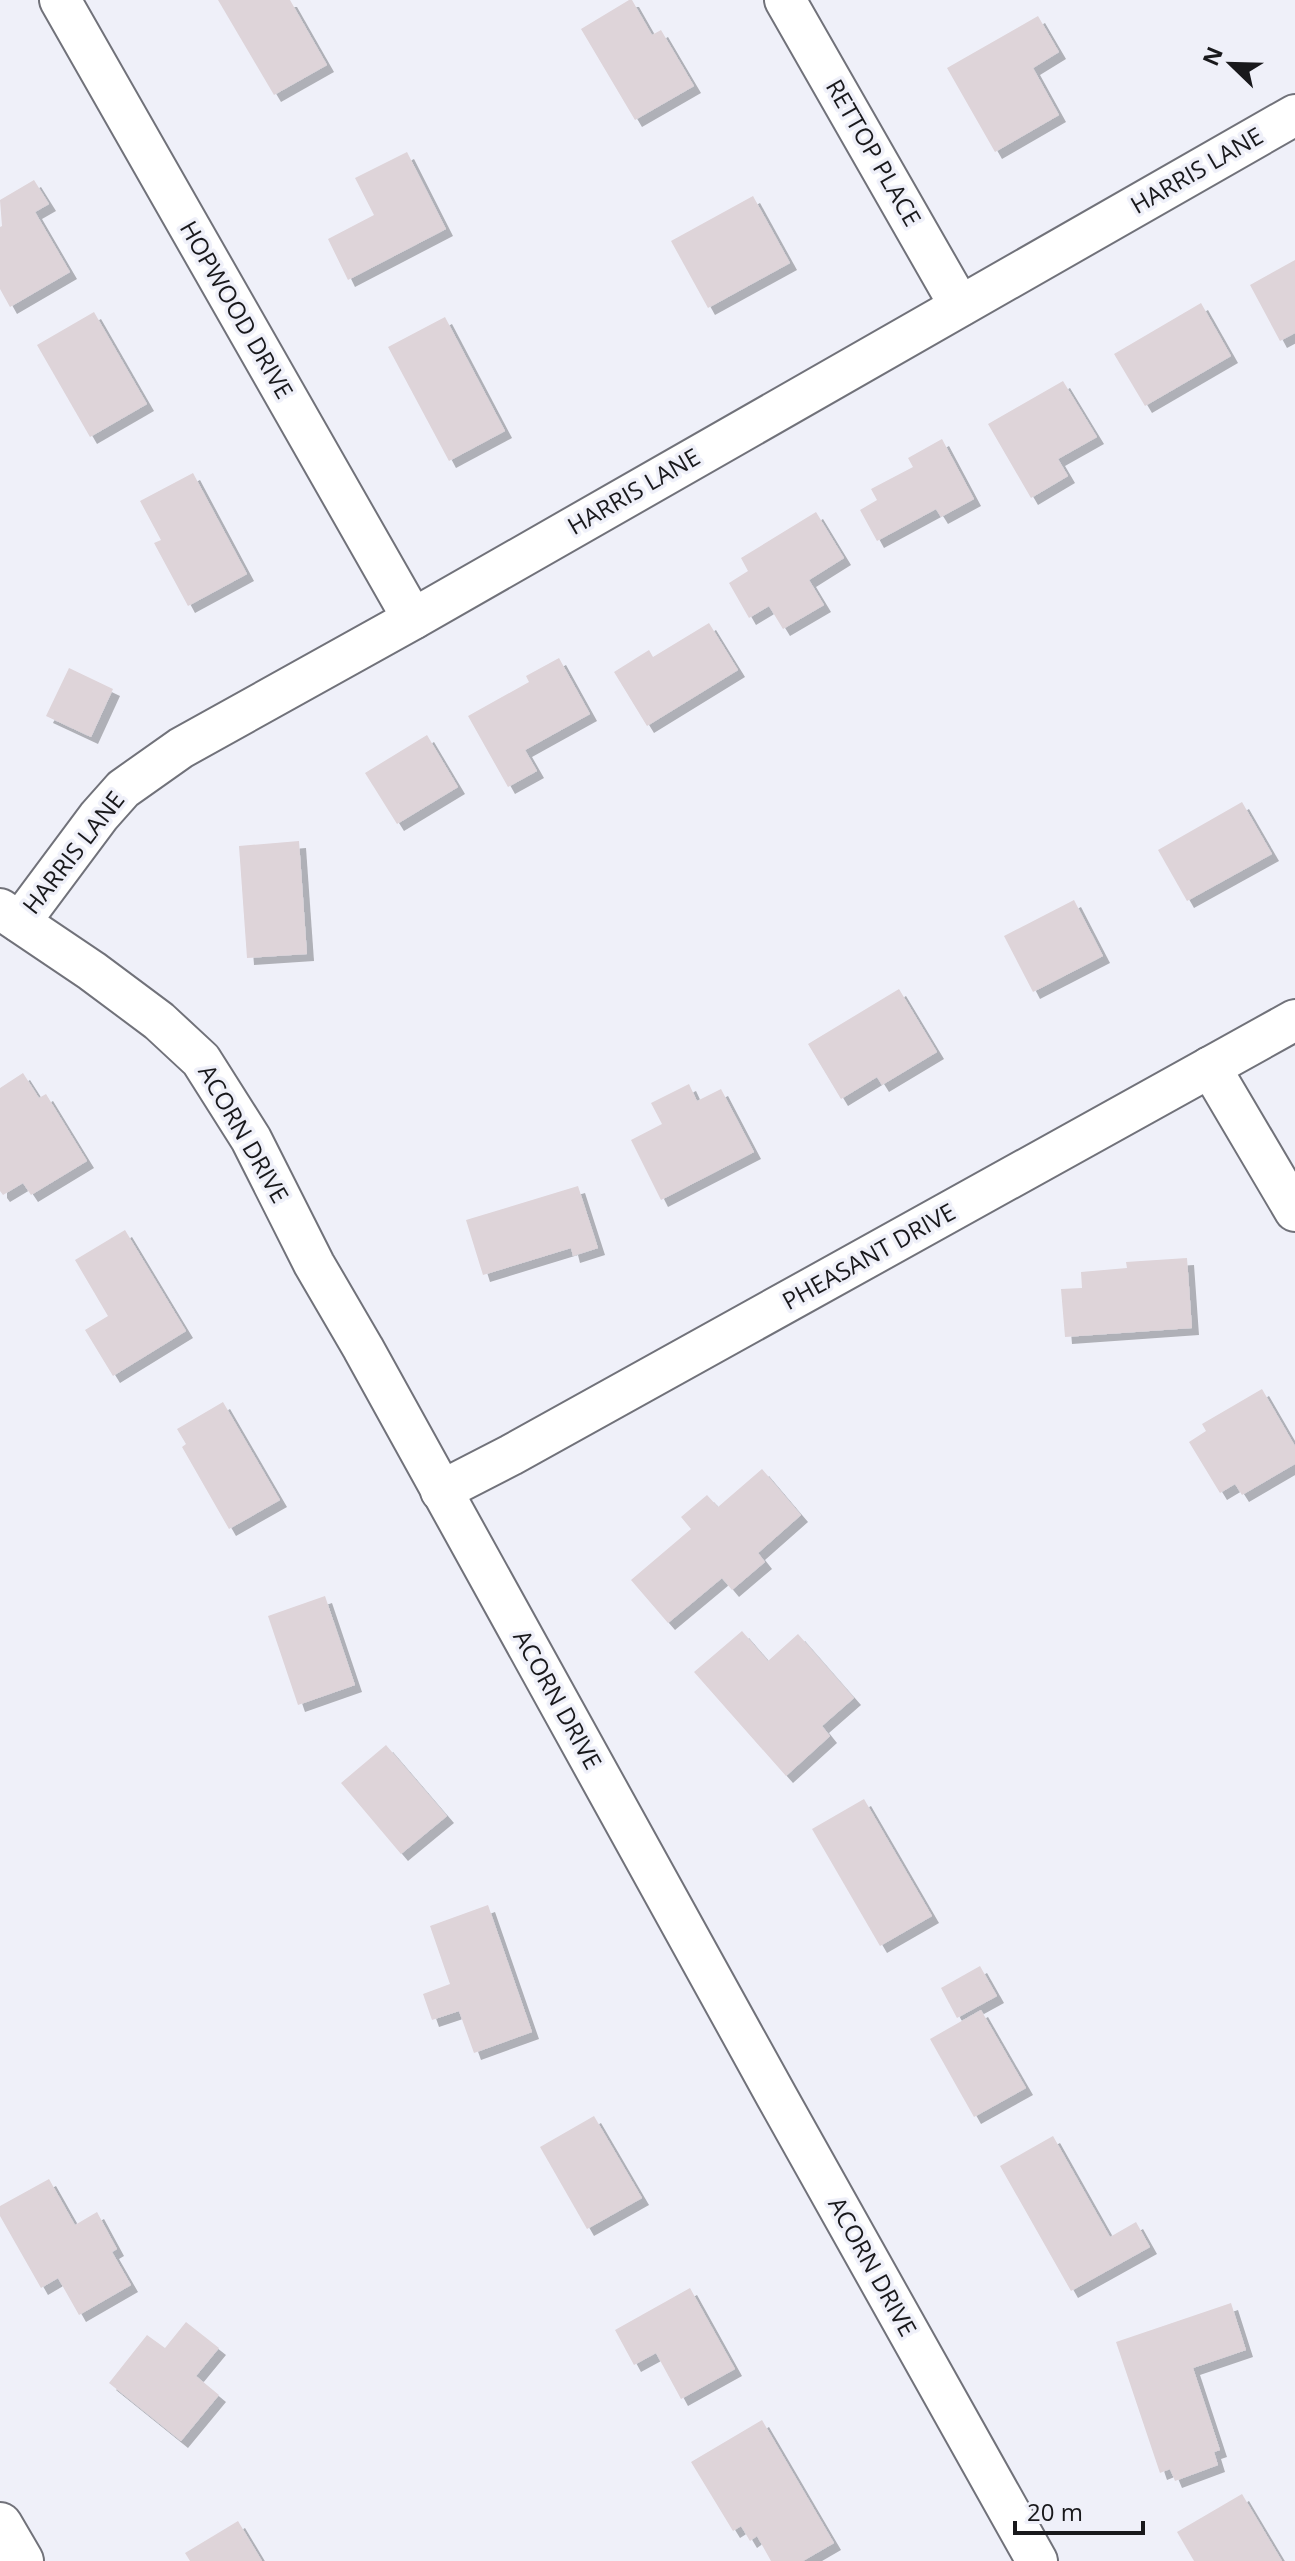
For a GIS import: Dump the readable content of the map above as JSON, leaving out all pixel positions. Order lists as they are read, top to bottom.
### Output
{
  "streets": {
    "street": [
      "RETTOP PLACE",
      "HARRIS LANE",
      "HOPWOOD DRIVE",
      "ACORN DRIVE",
      "PHEASANT DRIVE"
    ]
  },
  "crossings": [
    ["RETTOP PLACE", "HARRIS LANE"],
    ["HARRIS LANE", "HOPWOOD DRIVE"],
    ["HARRIS LANE", "ACORN DRIVE"],
    ["ACORN DRIVE", "PHEASANT DRIVE"]
  ],
  "scale_bar": "20 m",
  "north": "top left"
}
